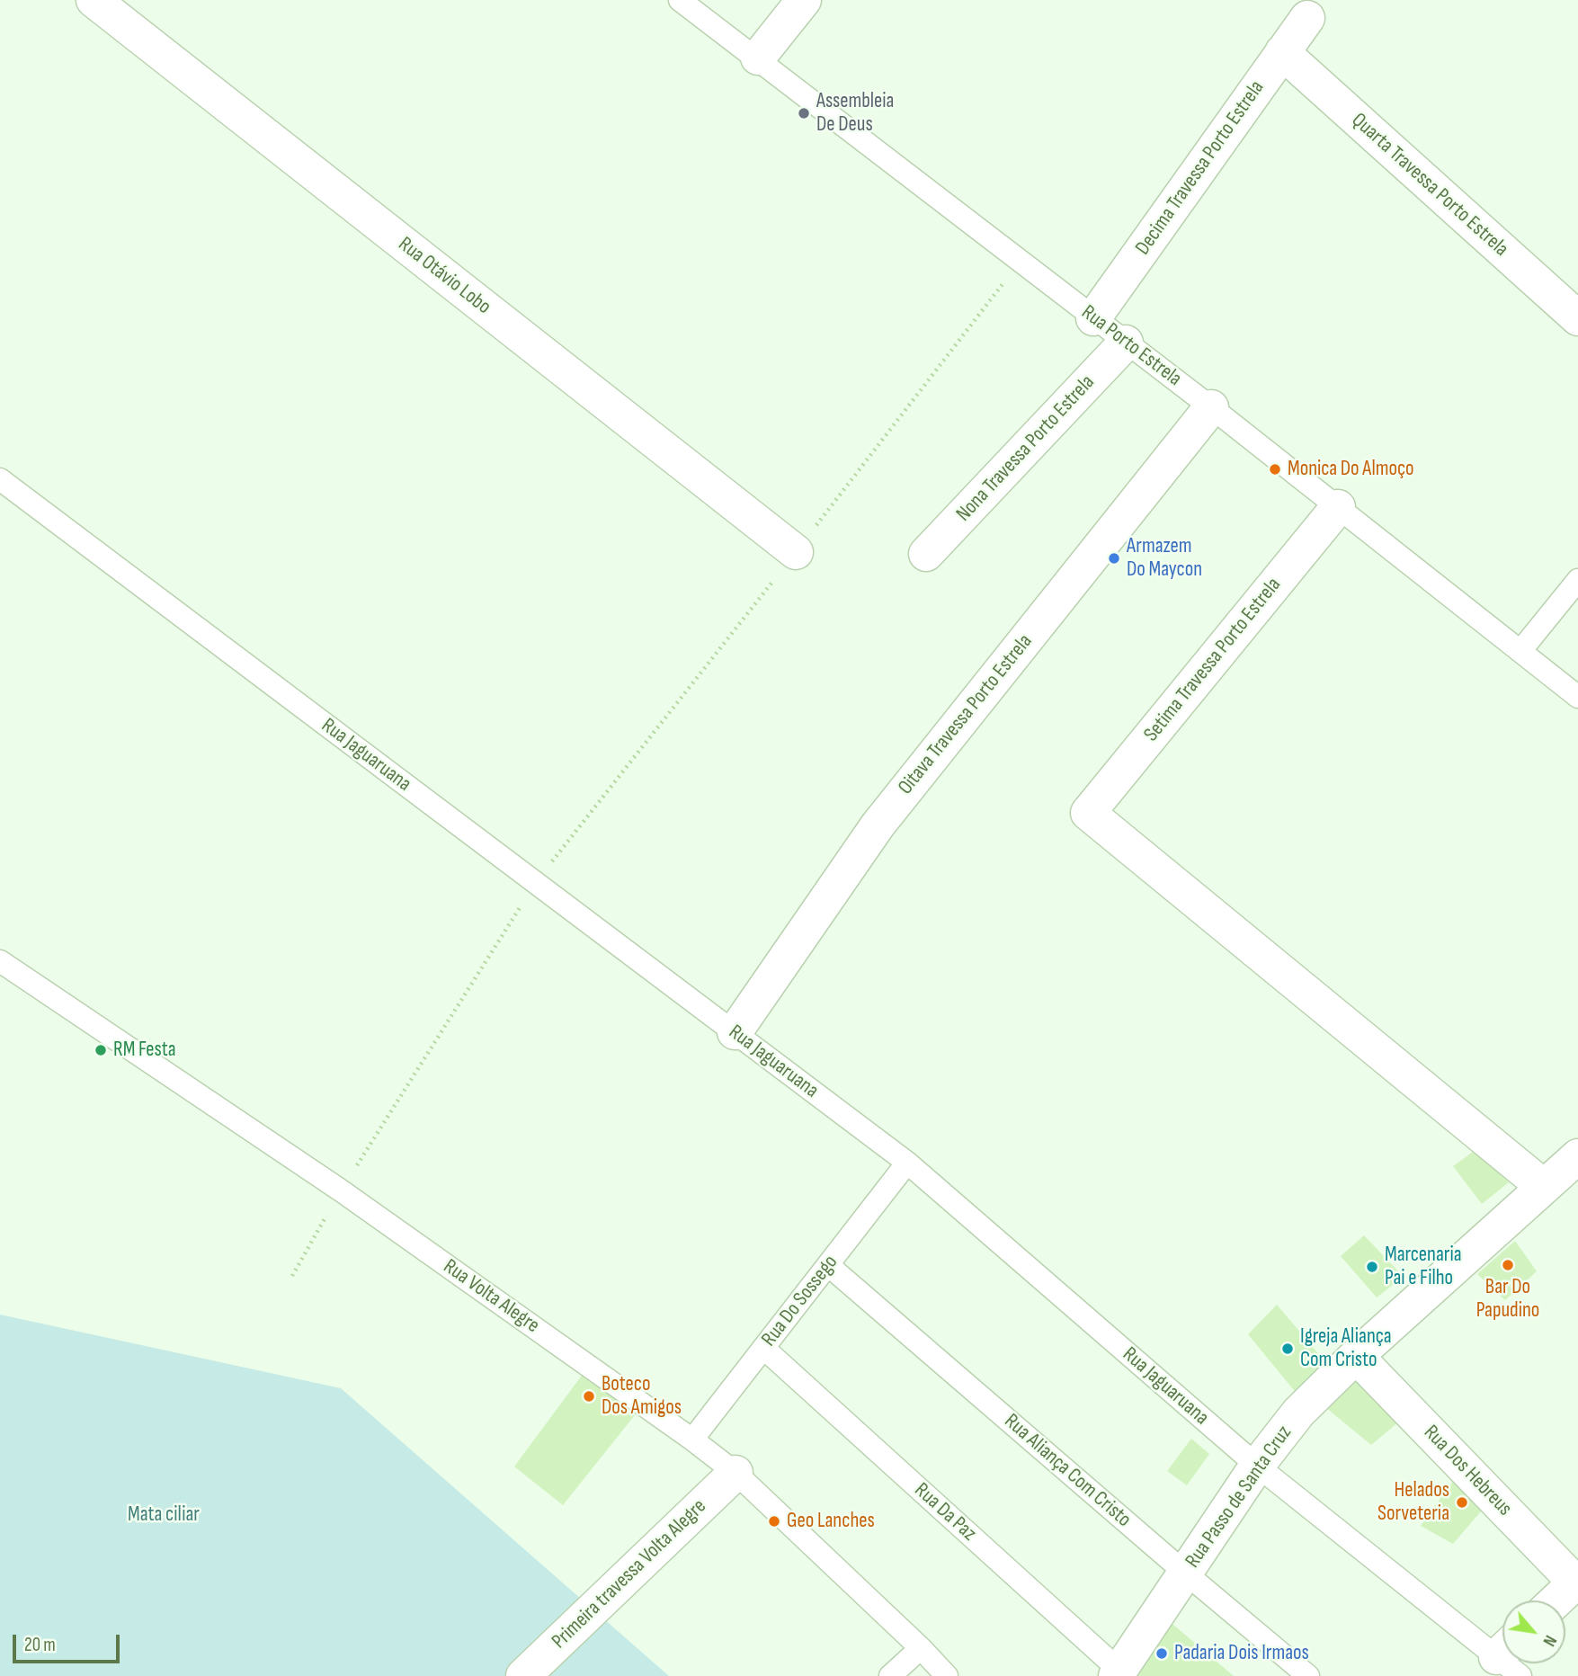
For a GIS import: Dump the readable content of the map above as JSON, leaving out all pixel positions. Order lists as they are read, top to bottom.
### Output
{
  "streets": {
    "street": [
      "Decima Travessa Porto Estrela",
      "Quarta Travessa Porto Estrela",
      "Rua Otávio Lobo",
      "Nona Travessa Porto Estrela",
      "Setima Travessa Porto Estrela",
      "Oitava Travessa Porto Estrela",
      "Rua Dos Hebreus",
      "Rua Passo de Santa Cruz",
      "Primeira travessa Volta Alegre"
    ],
    "lane": [
      "Rua Porto Estrela",
      "Rua Jaguaruana",
      "Rua Volta Alegre",
      "Rua Do Sossego",
      "Rua Aliança Com Cristo",
      "Rua Da Paz"
    ]
  },
  "crossings": [
    ["Decima Travessa Porto Estrela", "Quarta Travessa Porto Estrela"],
    ["Decima Travessa Porto Estrela", "Rua Porto Estrela"],
    ["Rua Porto Estrela", "Nona Travessa Porto Estrela"],
    ["Rua Porto Estrela", "Setima Travessa Porto Estrela"],
    ["Rua Porto Estrela", "Oitava Travessa Porto Estrela"],
    ["Setima Travessa Porto Estrela", "Rua Passo de Santa Cruz"],
    ["Oitava Travessa Porto Estrela", "Rua Jaguaruana"],
    ["Rua Jaguaruana", "Rua Do Sossego"],
    ["Rua Jaguaruana", "Rua Passo de Santa Cruz"],
    ["Rua Volta Alegre", "Rua Do Sossego"],
    ["Rua Volta Alegre", "Primeira travessa Volta Alegre"],
    ["Rua Do Sossego", "Rua Aliança Com Cristo"],
    ["Rua Do Sossego", "Rua Da Paz"],
    ["Rua Aliança Com Cristo", "Rua Passo de Santa Cruz"],
    ["Rua Dos Hebreus", "Rua Passo de Santa Cruz"],
    ["Rua Passo de Santa Cruz", "Rua Da Paz"]
  ],
  "parks": ["Mata ciliar"],
  "places": [
    "Assembleia De Deus",
    "Monica Do Almoço",
    "Armazem Do Maycon",
    "RM Festa",
    "Bar Do Papudino",
    "Marcenaria Pai e Filho",
    "Igreja Aliança Com Cristo",
    "Boteco Dos Amigos",
    "Helados Sorveteria",
    "Geo Lanches",
    "Padaria Dois Irmaos"
  ],
  "scale_bar": "20 m",
  "north": "bottom right"
}
